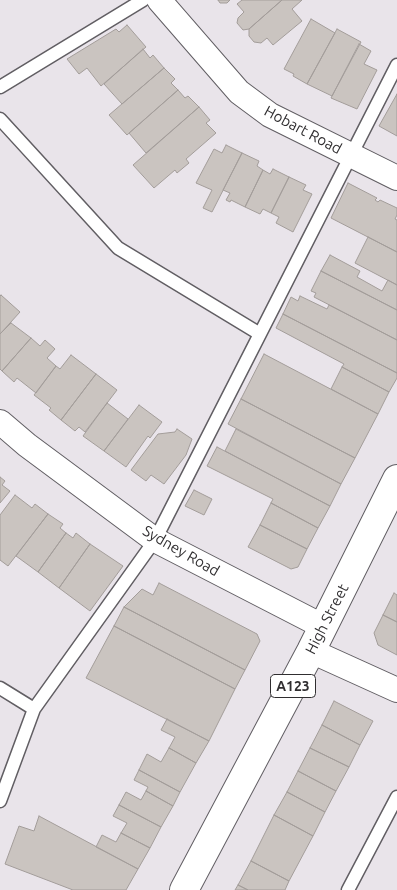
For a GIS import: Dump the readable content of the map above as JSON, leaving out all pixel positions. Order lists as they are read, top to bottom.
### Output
{
  "streets": {
    "main road": ["High Street", "A123"],
    "street": ["Hobart Road", "Sydney Road"]
  },
  "crossings": [
    ["Sydney Road", "High Street"]
  ]
}
